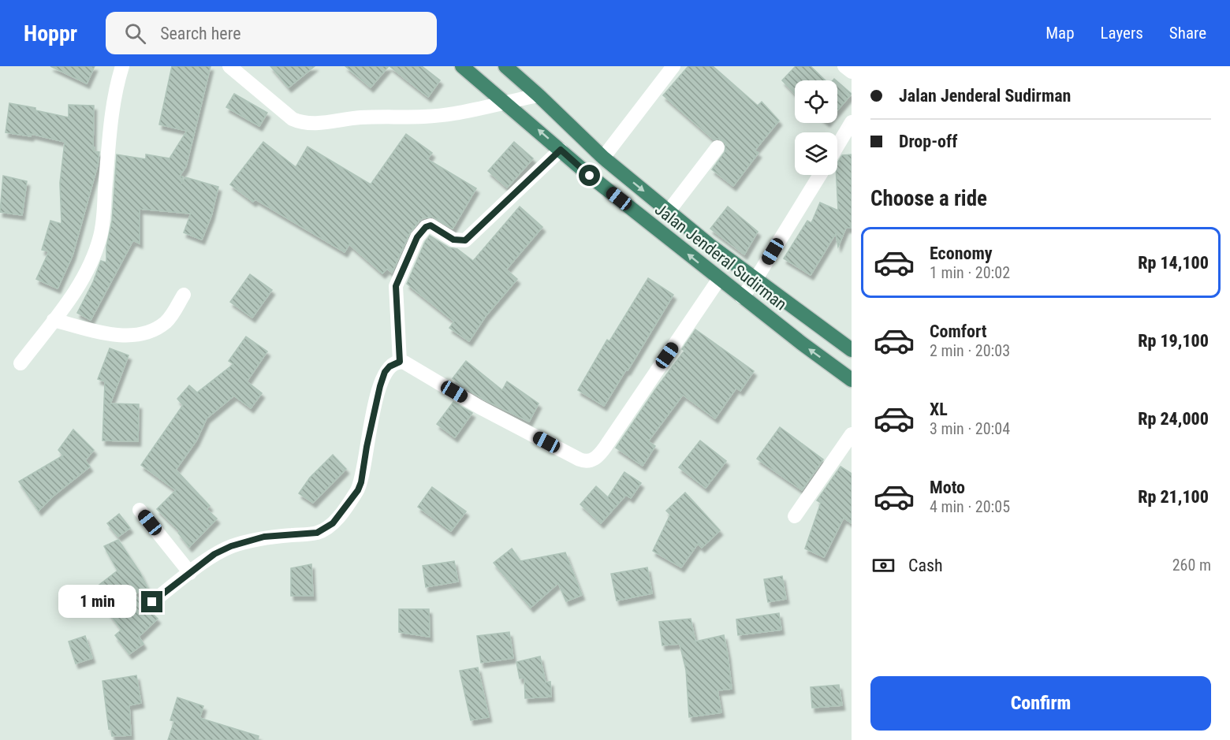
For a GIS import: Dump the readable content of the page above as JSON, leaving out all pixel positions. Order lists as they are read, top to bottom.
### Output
{
  "streets": {
    "highway": ["Jalan Jenderal Sudirman"]
  },
  "page": {
    "header": "Hoppr",
    "search": "Search here",
    "nav": ["Map", "Layers", "Share"],
    "banner": ["Jalan Jenderal Sudirman", "Drop-off"],
    "heading": "Choose a ride",
    "list": [
      {
        "name": "Economy",
        "note": "1 min · 20:02",
        "value": "Rp 14,100"
      },
      {
        "name": "Comfort",
        "note": "2 min · 20:03",
        "value": "Rp 19,100"
      },
      {
        "name": "XL",
        "note": "3 min · 20:04",
        "value": "Rp 24,000"
      },
      {
        "name": "Moto",
        "note": "4 min · 20:05",
        "value": "Rp 21,100"
      }
    ],
    "pay": ["Cash", "260 m"],
    "bubble": "1 min",
    "buttons": "Confirm"
  }
}
